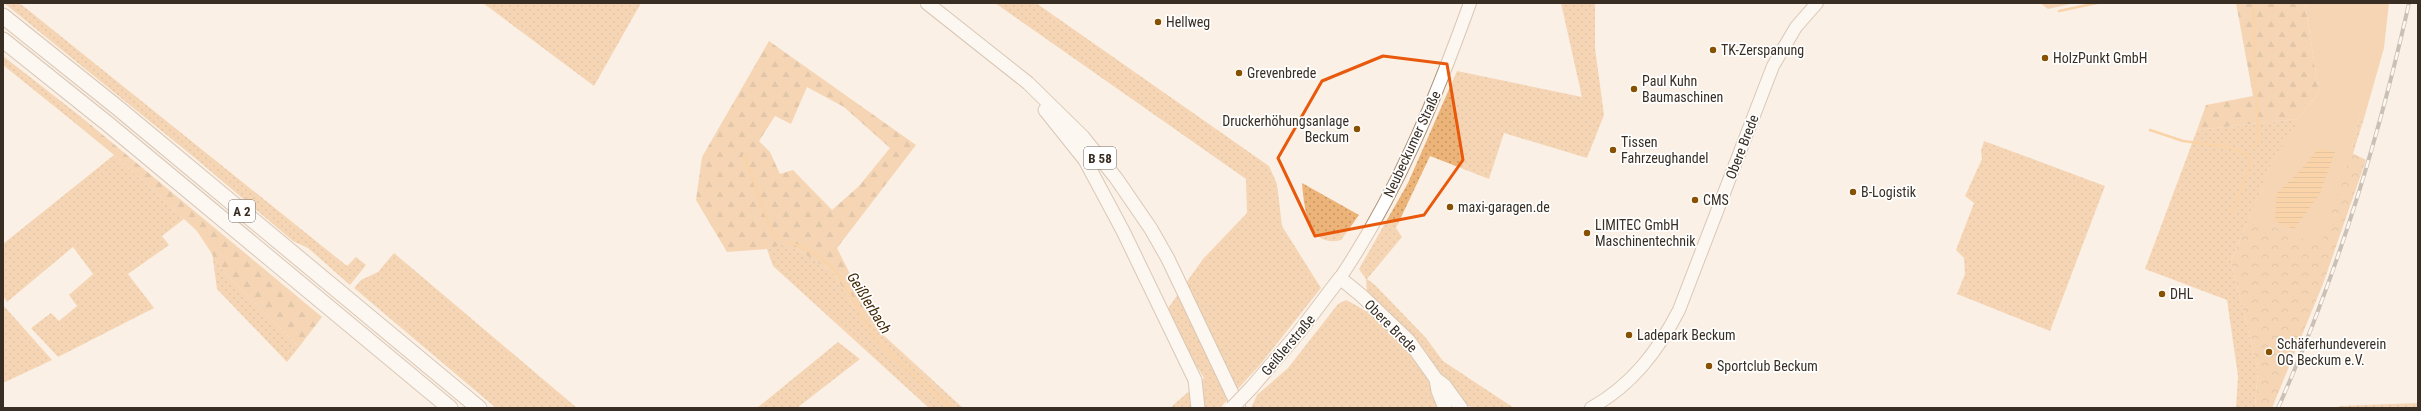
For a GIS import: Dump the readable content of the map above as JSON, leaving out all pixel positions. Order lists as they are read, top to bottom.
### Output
{
  "streets": {
    "highway": ["A 2"],
    "main road": ["Obere Brede", "B 58", "Geißlerstraße"],
    "street": ["Neubeckumer Straße"]
  },
  "crossings": [
    ["Neubeckumer Straße", "Obere Brede"],
    ["Neubeckumer Straße", "Geißlerstraße"],
    ["Obere Brede", "Geißlerstraße"]
  ],
  "water": ["Geißlerbach"],
  "places": [
    "Hellweg",
    "TK-Zerspanung",
    "HolzPunkt GmbH",
    "Grevenbrede",
    "Paul Kuhn Baumaschinen",
    "Druckerhöhungsanlage Beckum",
    "Tissen Fahrzeughandel",
    "B-Logistik",
    "CMS",
    "maxi-garagen.de",
    "LIMITEC GmbH Maschinentechnik",
    "DHL",
    "Ladepark Beckum",
    "Schäferhundeverein OG Beckum e.V.",
    "Sportclub Beckum"
  ]
}
